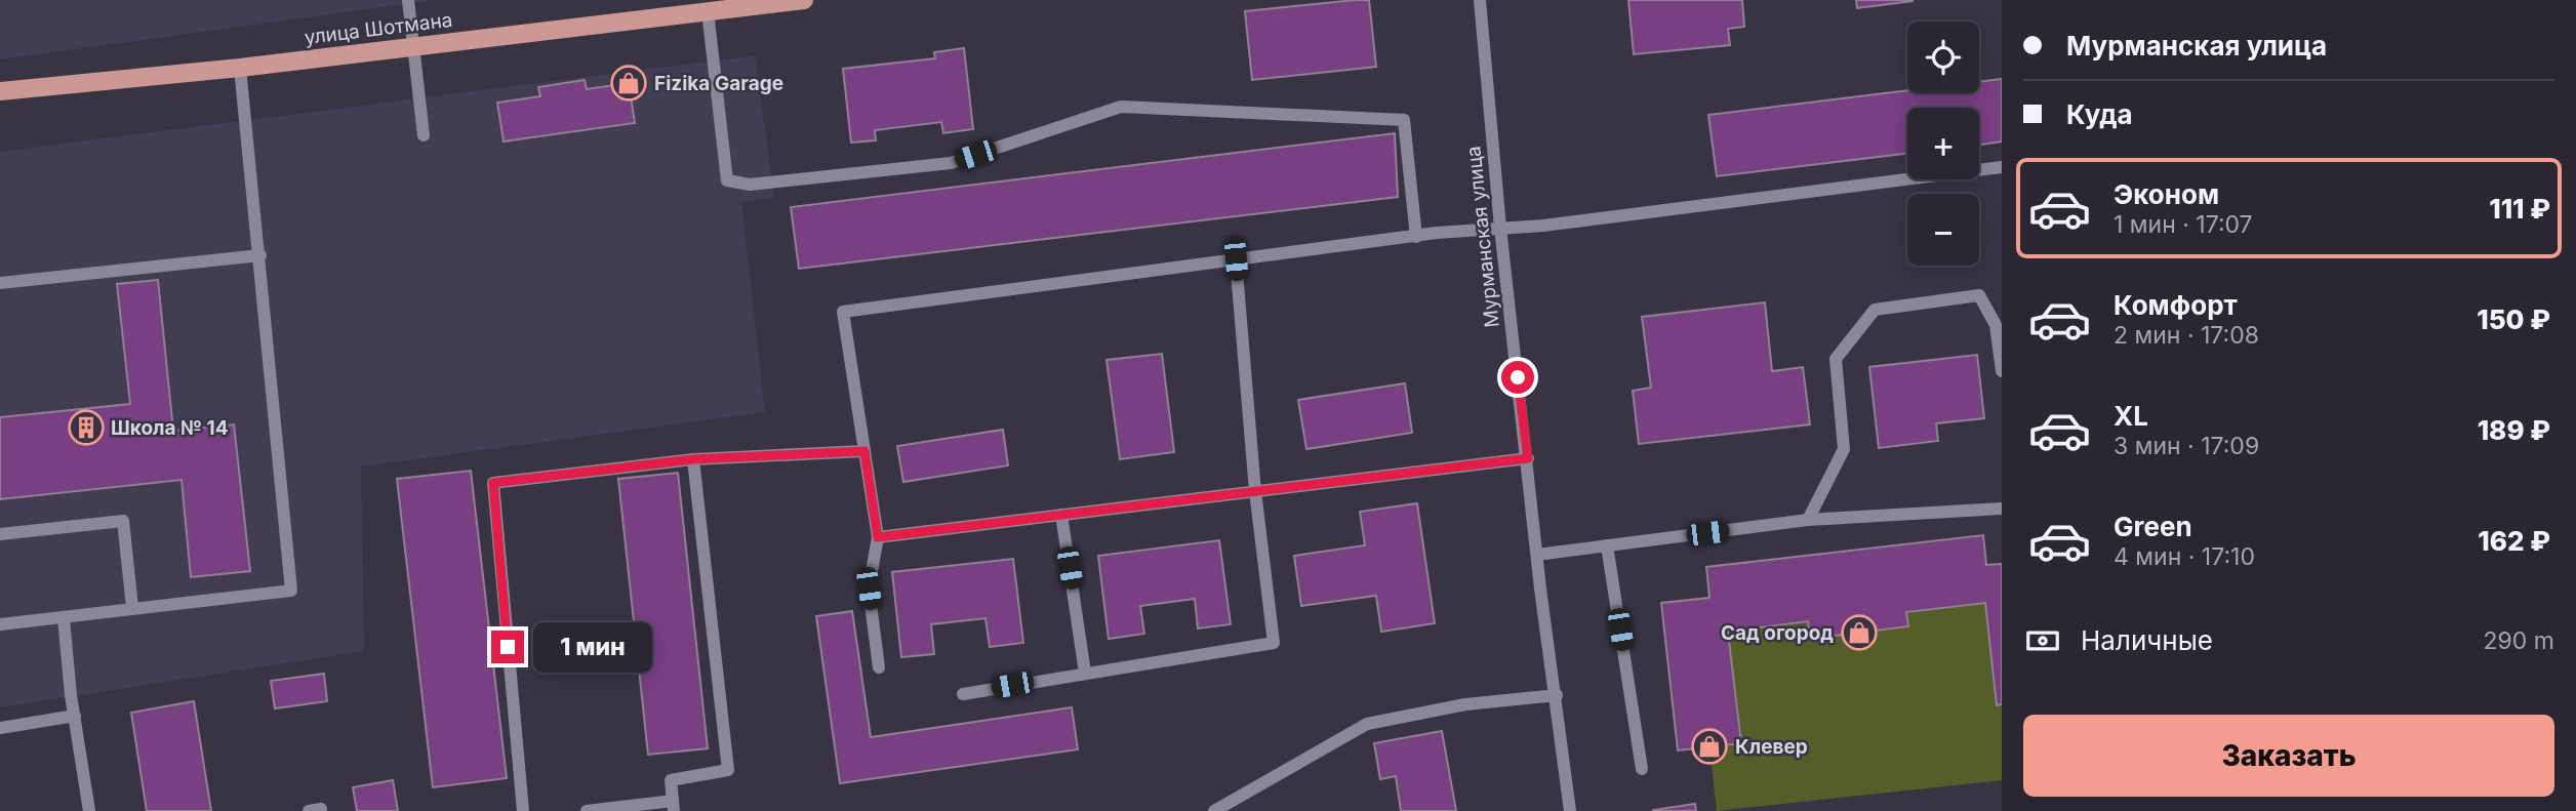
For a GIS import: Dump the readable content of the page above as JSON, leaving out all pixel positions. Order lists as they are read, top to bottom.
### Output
{
  "streets": {
    "main road": ["улица Шотмана"],
    "street": ["Мурманская улица"]
  },
  "places": {
    "shop": ["Fizika Garage", "Сад огород", "Клевер"],
    "building": ["Школа № 14"]
  },
  "page": {
    "banner": ["Мурманская улица", "Куда"],
    "map_buttons": ["+", "−"],
    "list": [
      {
        "name": "Эконом",
        "note": "1 мин · 17:07",
        "value": "111 ₽"
      },
      {
        "name": "Комфорт",
        "note": "2 мин · 17:08",
        "value": "150 ₽"
      },
      {
        "name": "XL",
        "note": "3 мин · 17:09",
        "value": "189 ₽"
      },
      {
        "name": "Green",
        "note": "4 мин · 17:10",
        "value": "162 ₽"
      }
    ],
    "pay": ["Наличные", "290 m"],
    "bubble": "1 мин",
    "buttons": "Заказать"
  }
}
